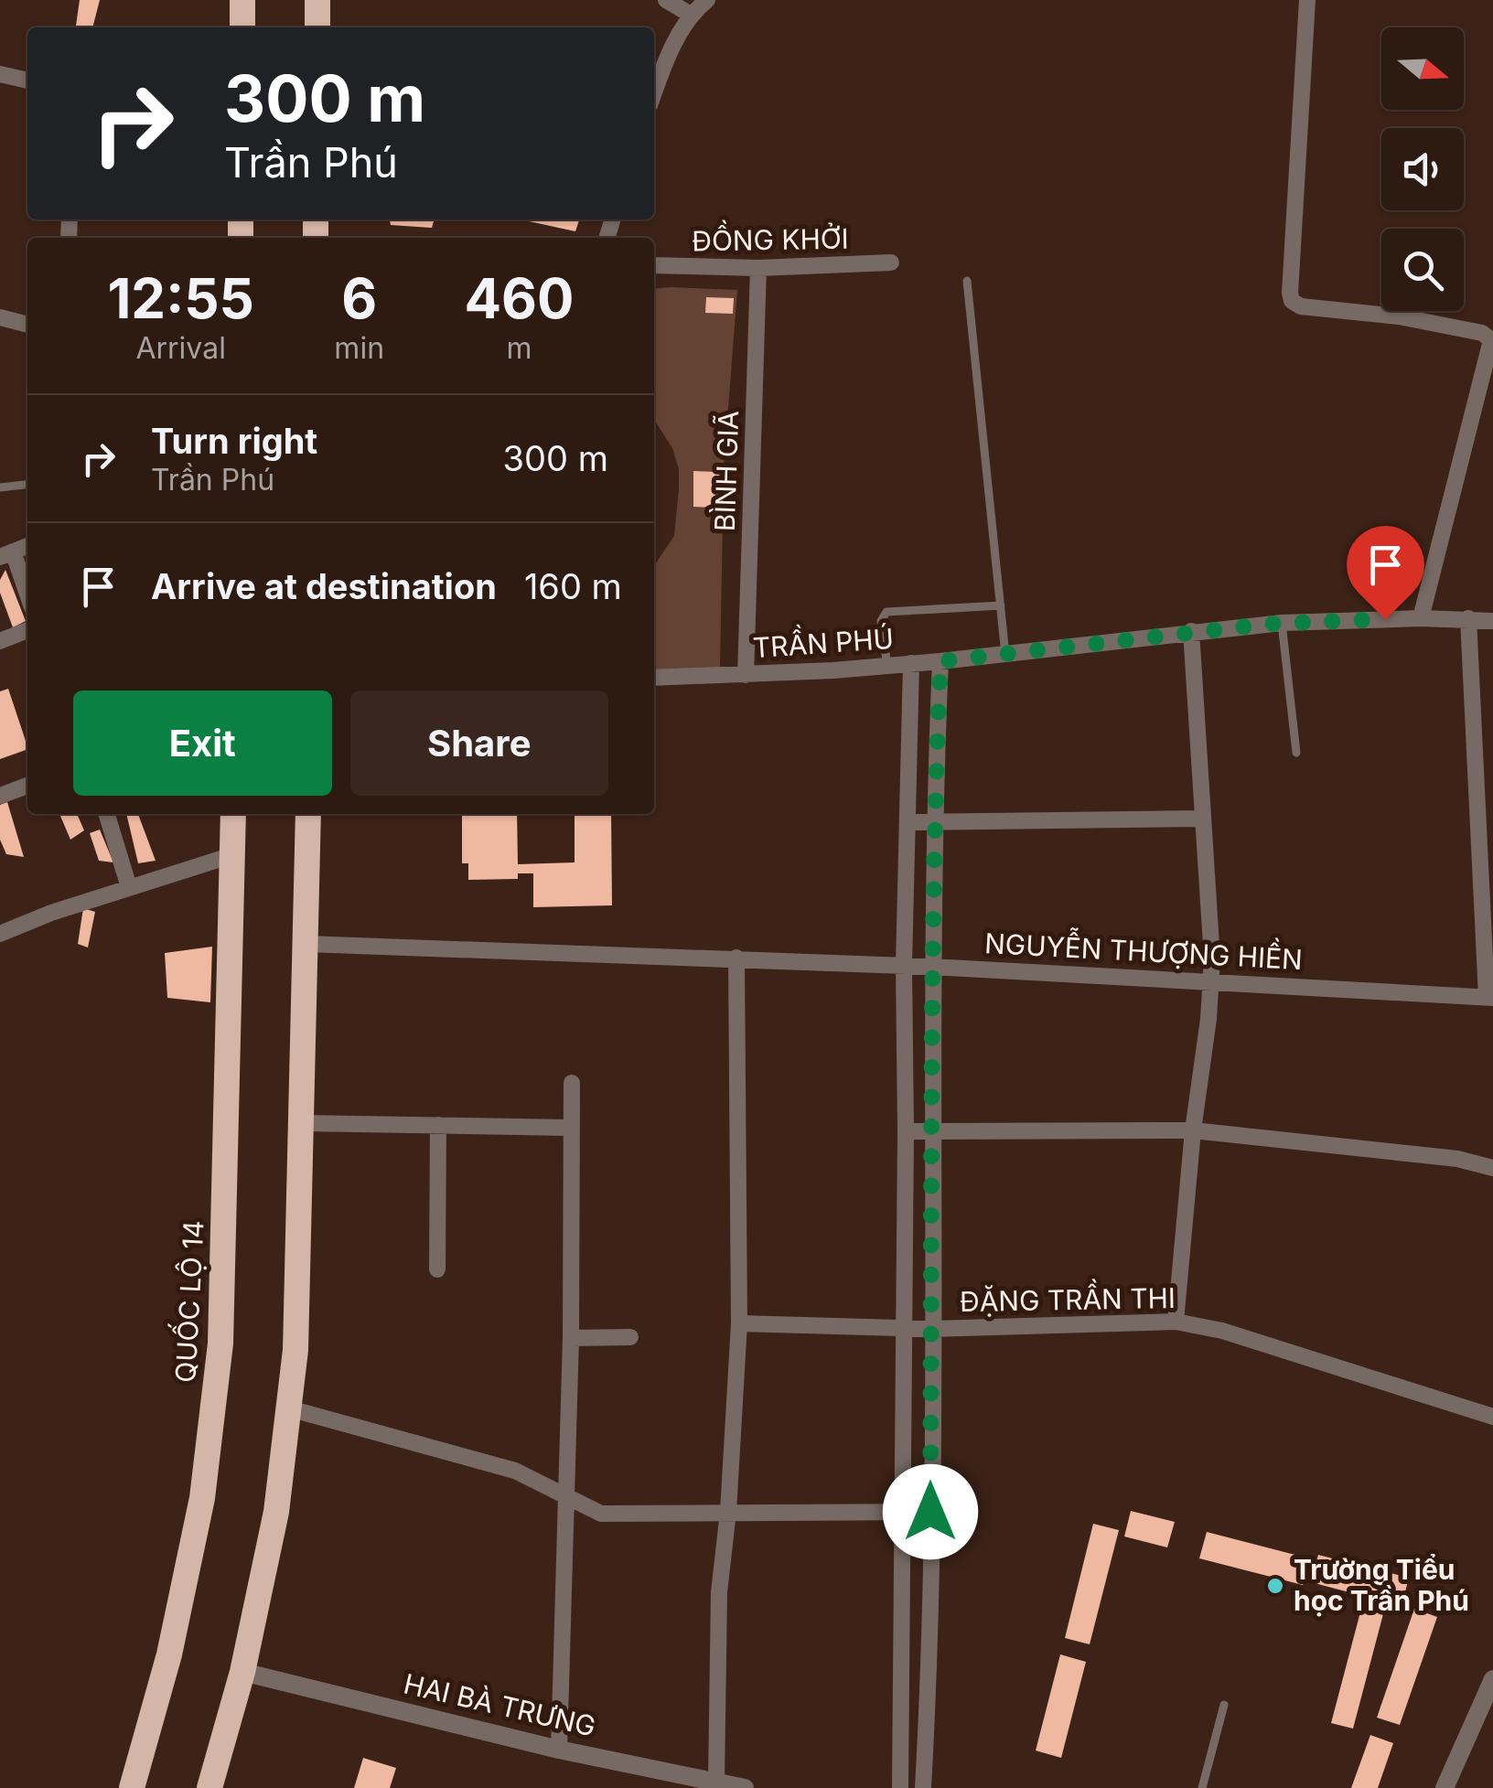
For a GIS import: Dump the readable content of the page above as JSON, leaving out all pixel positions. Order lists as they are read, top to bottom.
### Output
{
  "streets": {
    "highway": ["QUỐC LỘ 14"],
    "street": [
      "ĐỒNG KHỞI",
      "BÌNH GIÃ",
      "TRẦN PHÚ",
      "NGUYỄN THƯỢNG HIỀN",
      "ĐẶNG TRẦN THI",
      "HAI BÀ TRƯNG"
    ]
  },
  "crossings": [
    ["ĐỒNG KHỞI", "BÌNH GIÃ"],
    ["BÌNH GIÃ", "TRẦN PHÚ"]
  ],
  "places": ["Trường Tiểu học Trần Phú"],
  "north": "right",
  "page": {
    "turn": ["300 m", "Trần Phú"],
    "eta": [
      "12:55",
      "Arrival",
      "6",
      "min",
      "460",
      "m"
    ],
    "list": [
      {
        "name": "Turn right",
        "note": "Trần Phú",
        "value": "300 m"
      },
      {
        "name": "Arrive at destination",
        "value": "160 m"
      }
    ],
    "buttons": ["Exit", "Share"]
  }
}
